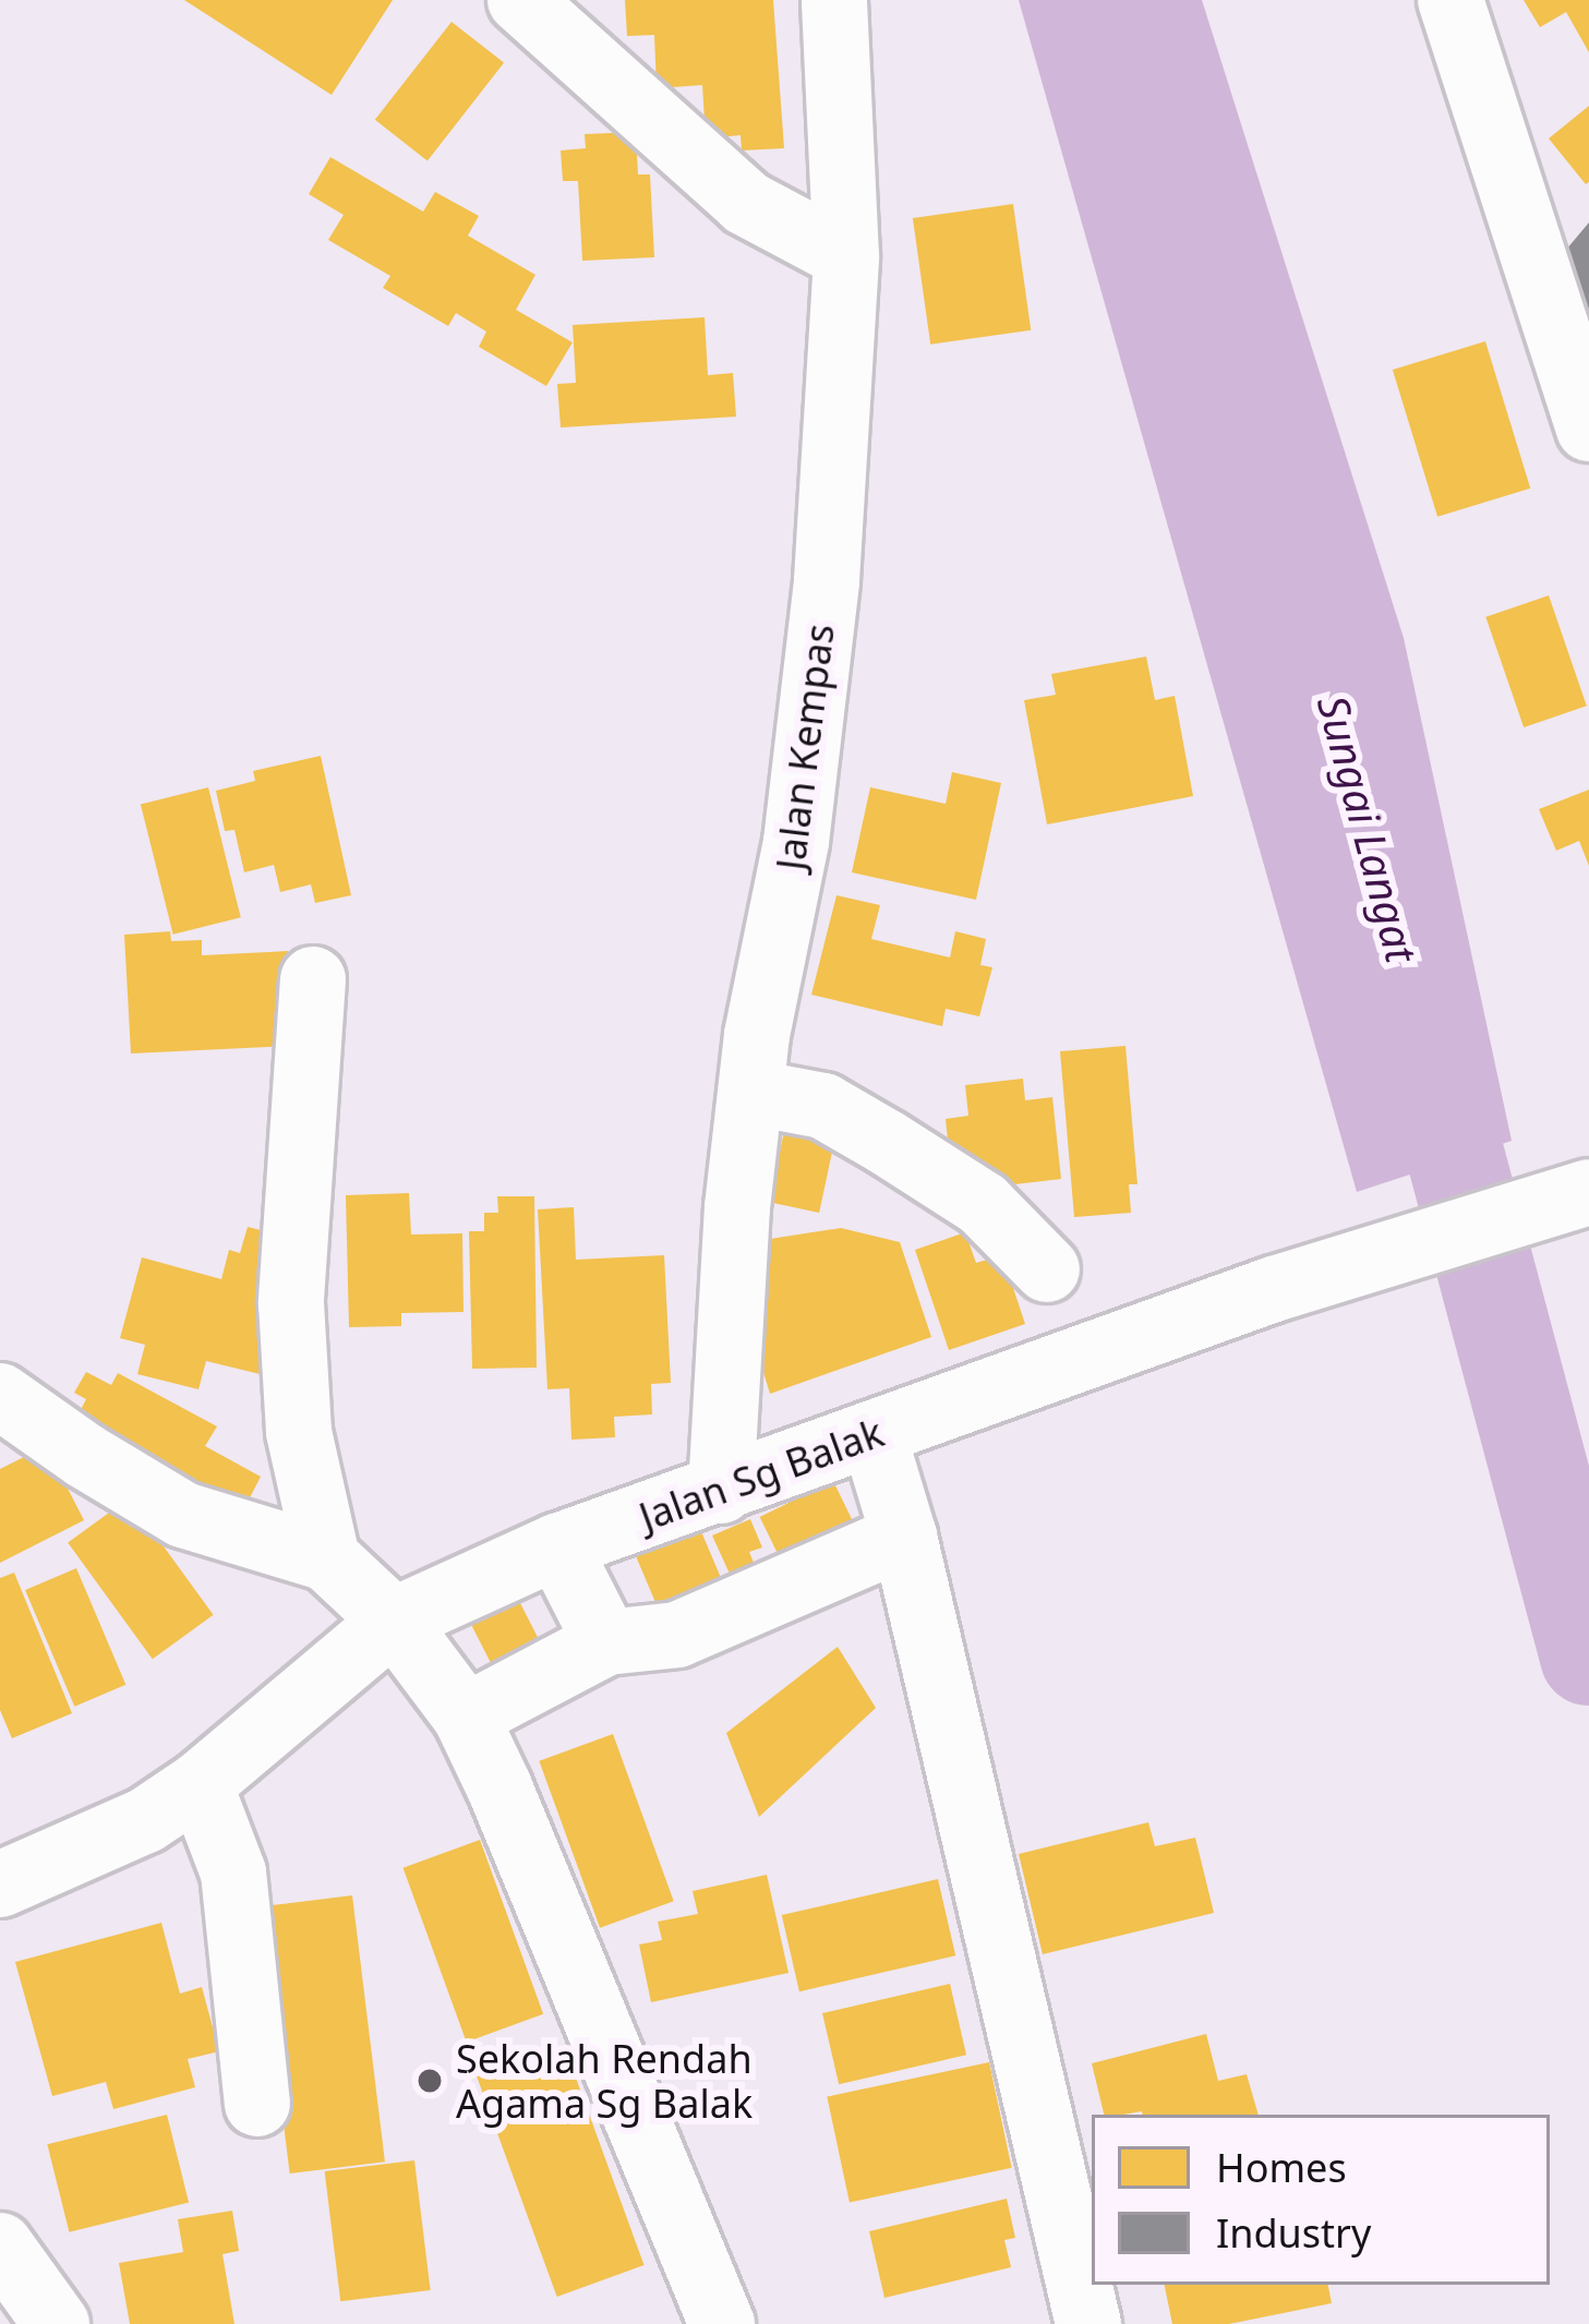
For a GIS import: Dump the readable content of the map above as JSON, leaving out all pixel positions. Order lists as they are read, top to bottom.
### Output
{
  "streets": {
    "street": ["Jalan Kempas", "Jalan Sg Balak"]
  },
  "crossings": [
    ["Jalan Kempas", "Jalan Sg Balak"]
  ],
  "water": ["Sungai Langat"],
  "places": ["Sekolah Rendah Agama Sg Balak"],
  "legend": ["Homes", "Industry"]
}
